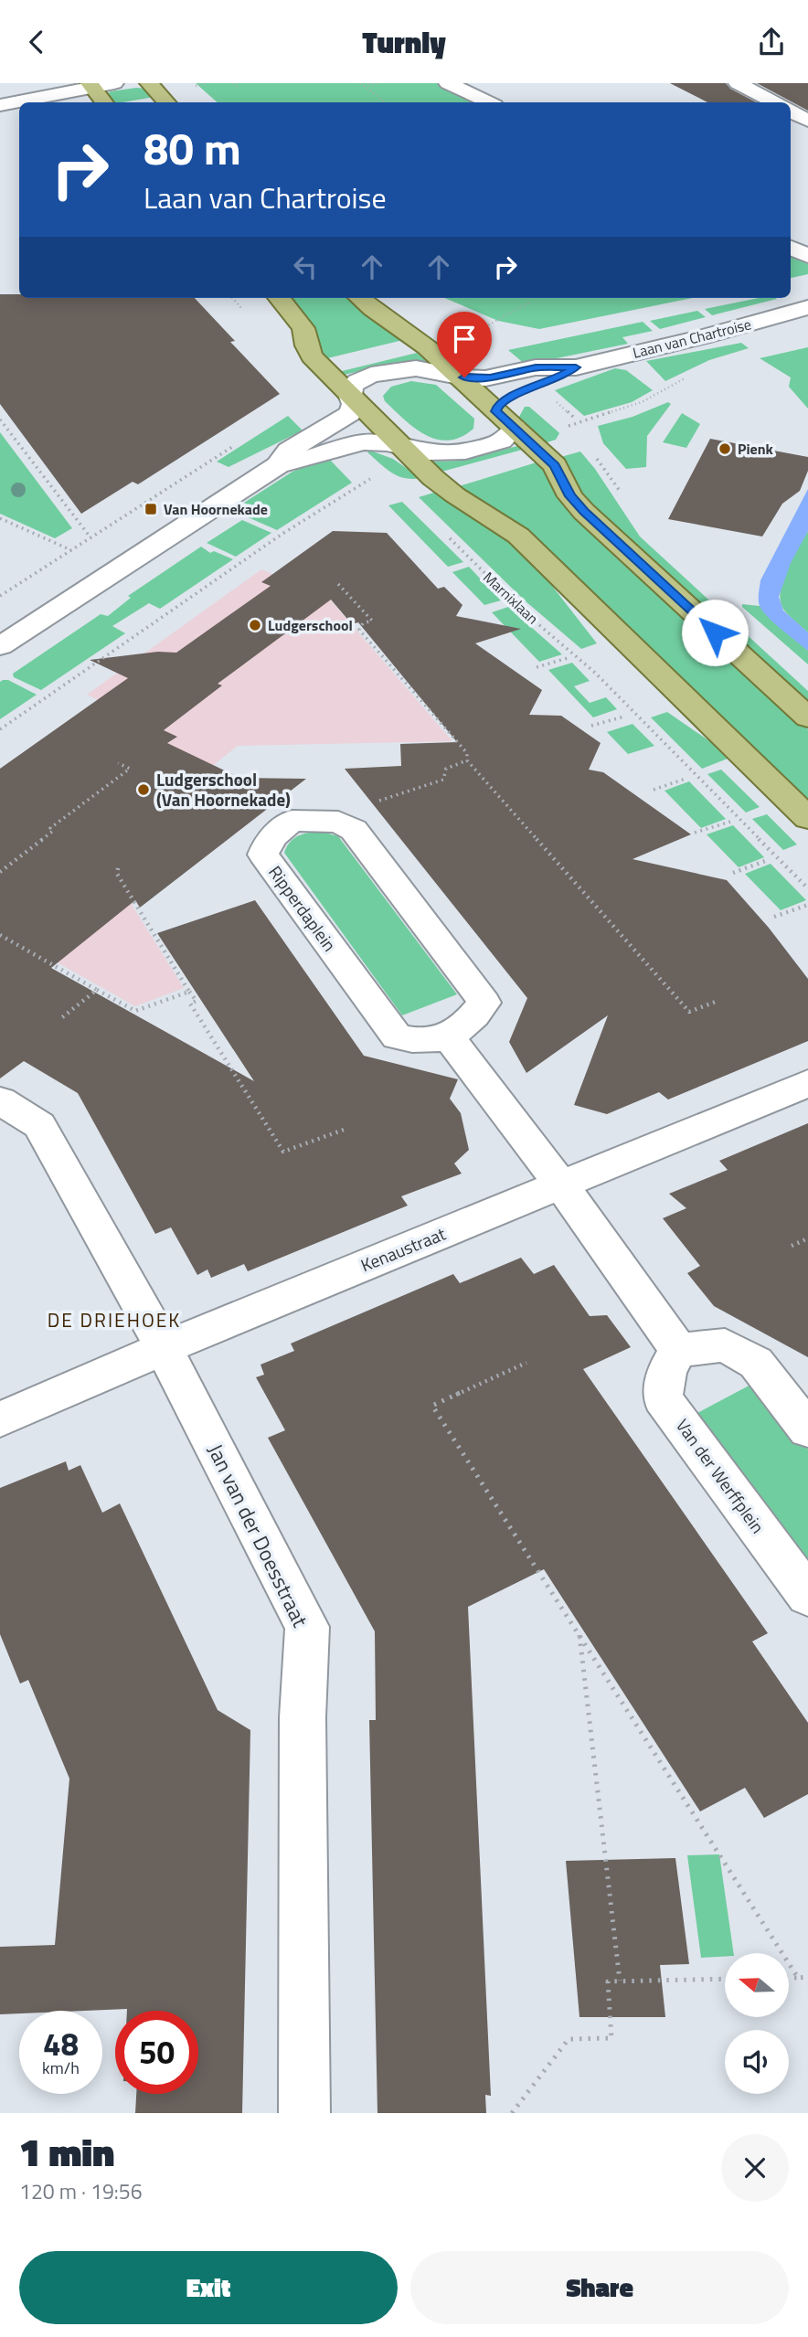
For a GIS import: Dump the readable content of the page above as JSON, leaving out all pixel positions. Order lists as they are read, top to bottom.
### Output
{
  "streets": {
    "street": [
      "Laan van Chartroise",
      "Ripperdaplein",
      "Kenaustraat",
      "Van der Werffplein",
      "Jan van der Doesstraat"
    ],
    "path": ["Marnixlaan"]
  },
  "crossings": [
    ["Kenaustraat", "Jan van der Doesstraat"]
  ],
  "districts": ["DE DRIEHOEK"],
  "places": {
    "other": ["Pienk", "Ludgerschool", "Ludgerschool (Van Hoornekade)"],
    "transit": ["Van Hoornekade"]
  },
  "north": "left",
  "page": {
    "header": "Turnly",
    "turn": ["80 m", "Laan van Chartroise"],
    "speed": "48 km/h",
    "limit": "50",
    "heading": ["1 min", "120 m · 19:56"],
    "buttons": ["Exit", "Share"]
  }
}
